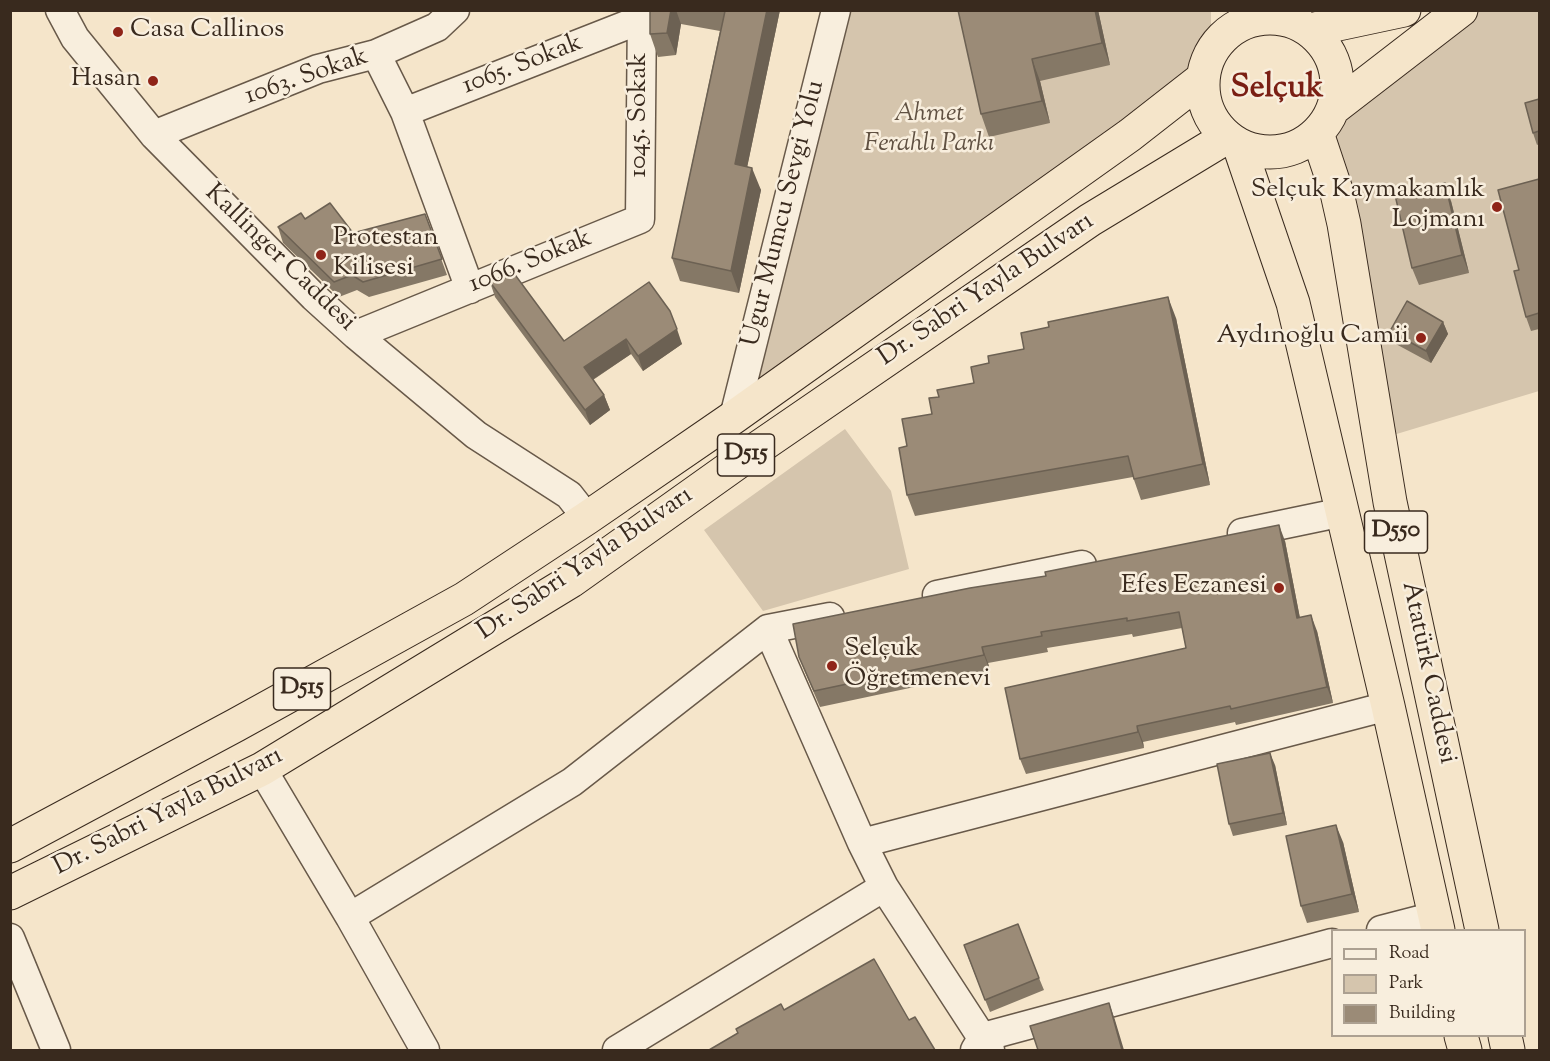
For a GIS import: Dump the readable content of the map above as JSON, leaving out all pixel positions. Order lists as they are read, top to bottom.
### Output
{
  "streets": {
    "highway": [
      "Dr. Sabri Yayla Bulvarı",
      "D515",
      "D550",
      "Atatürk Caddesi"
    ],
    "street": [
      "1065. Sokak",
      "1063. Sokak",
      "1045. Sokak",
      "Ugur Mumcu Sevgi Yolu",
      "Kallinger Caddesi",
      "1066. Sokak"
    ]
  },
  "crossings": [
    ["1065. Sokak", "1045. Sokak"],
    ["1063. Sokak", "Kallinger Caddesi"],
    ["1045. Sokak", "1066. Sokak"],
    ["Ugur Mumcu Sevgi Yolu", "Dr. Sabri Yayla Bulvarı"],
    ["Kallinger Caddesi", "1066. Sokak"],
    ["Kallinger Caddesi", "Dr. Sabri Yayla Bulvarı"],
    ["Dr. Sabri Yayla Bulvarı", "Atatürk Caddesi"]
  ],
  "districts": ["Selçuk"],
  "parks": ["Ahmet Ferahlı Parkı"],
  "places": [
    "Casa Callinos",
    "Hasan",
    "Selçuk Kaymakamlık Lojmanı",
    "Protestan Kilisesi",
    "Aydınoğlu Camii",
    "Efes Eczanesi",
    "Selçuk Öğretmenevi"
  ],
  "legend": ["Road", "Park", "Building"]
}
